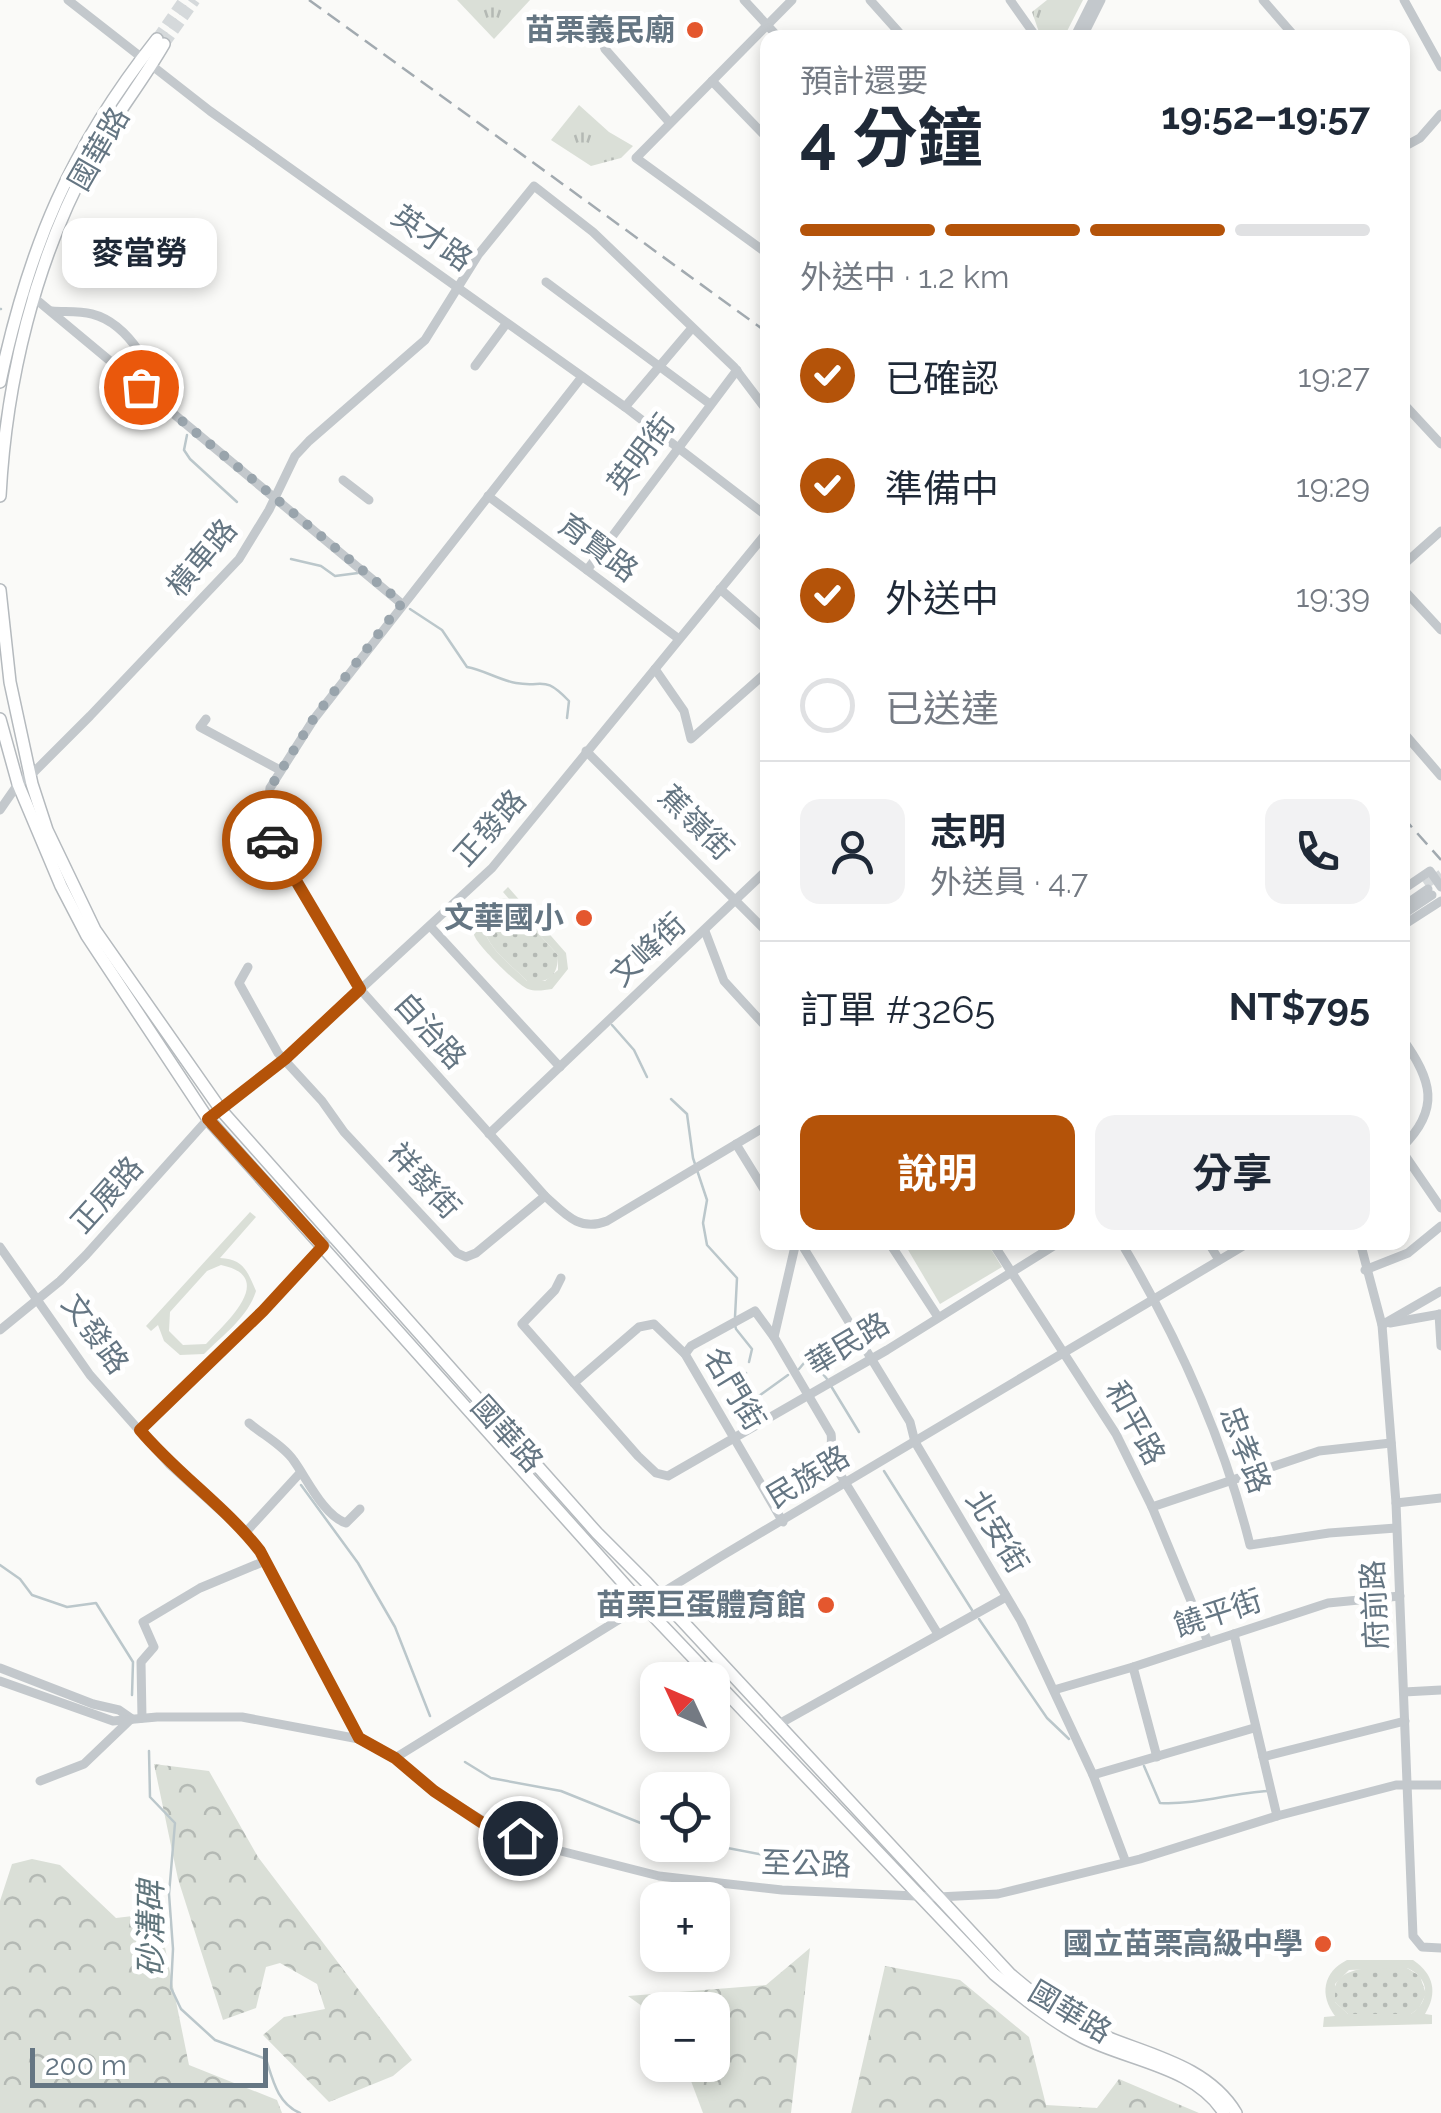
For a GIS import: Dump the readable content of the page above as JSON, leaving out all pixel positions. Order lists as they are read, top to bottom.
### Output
{
  "streets": {
    "main road": ["國華路"],
    "street": [
      "英才路",
      "英明街",
      "育賢路",
      "橫車路",
      "蕉嶺街",
      "正發路",
      "文峰街",
      "自治路",
      "祥發街",
      "正展路",
      "文發路",
      "華民路",
      "名門街",
      "和平路",
      "忠孝路",
      "民族路",
      "北安街",
      "府前路",
      "饒平街",
      "至公路"
    ]
  },
  "crossings": [
    ["國華路", "英才路"],
    ["國華路", "橫車路"],
    ["國華路", "正發路"],
    ["國華路", "正展路"],
    ["國華路", "民族路"],
    ["國華路", "至公路"],
    ["英才路", "英明街"],
    ["英才路", "橫車路"],
    ["英才路", "自治路"],
    ["英明街", "育賢路"],
    ["育賢路", "正發路"],
    ["育賢路", "自治路"],
    ["蕉嶺街", "正發路"],
    ["蕉嶺街", "文峰街"],
    ["正發路", "自治路"],
    ["正發路", "祥發街"],
    ["正發路", "正展路"],
    ["文峰街", "自治路"],
    ["自治路", "祥發街"],
    ["正展路", "文發路"],
    ["文發路", "至公路"],
    ["華民路", "名門街"],
    ["華民路", "和平路"],
    ["華民路", "北安街"],
    ["名門街", "民族路"],
    ["和平路", "民族路"],
    ["和平路", "饒平街"],
    ["忠孝路", "民族路"],
    ["忠孝路", "府前路"],
    ["民族路", "北安街"],
    ["民族路", "至公路"],
    ["北安街", "饒平街"],
    ["北安街", "至公路"],
    ["府前路", "饒平街"],
    ["府前路", "至公路"]
  ],
  "water": ["砂溝碑"],
  "places": [
    "苗栗義民廟",
    "麥當勞",
    "文華國小",
    "苗栗巨蛋體育館",
    "國立苗栗高級中學"
  ],
  "scale_bar": "200 m",
  "north": "top left",
  "page": {
    "heading": ["4 分鐘", "預計還要", "19:52–19:57"],
    "panel": [
      "志明",
      "外送員 · 4.7",
      "訂單 #3265",
      "NT$795"
    ],
    "bar": "外送中 · 1.2 km",
    "bubble": "麥當勞",
    "list": [
      ["已確認", "19:27"],
      ["準備中", "19:29"],
      ["外送中", "19:39"],
      "已送達"
    ],
    "buttons": ["說明", "分享"],
    "map_buttons": ["+", "−"],
    "scale": "200 m"
  }
}
